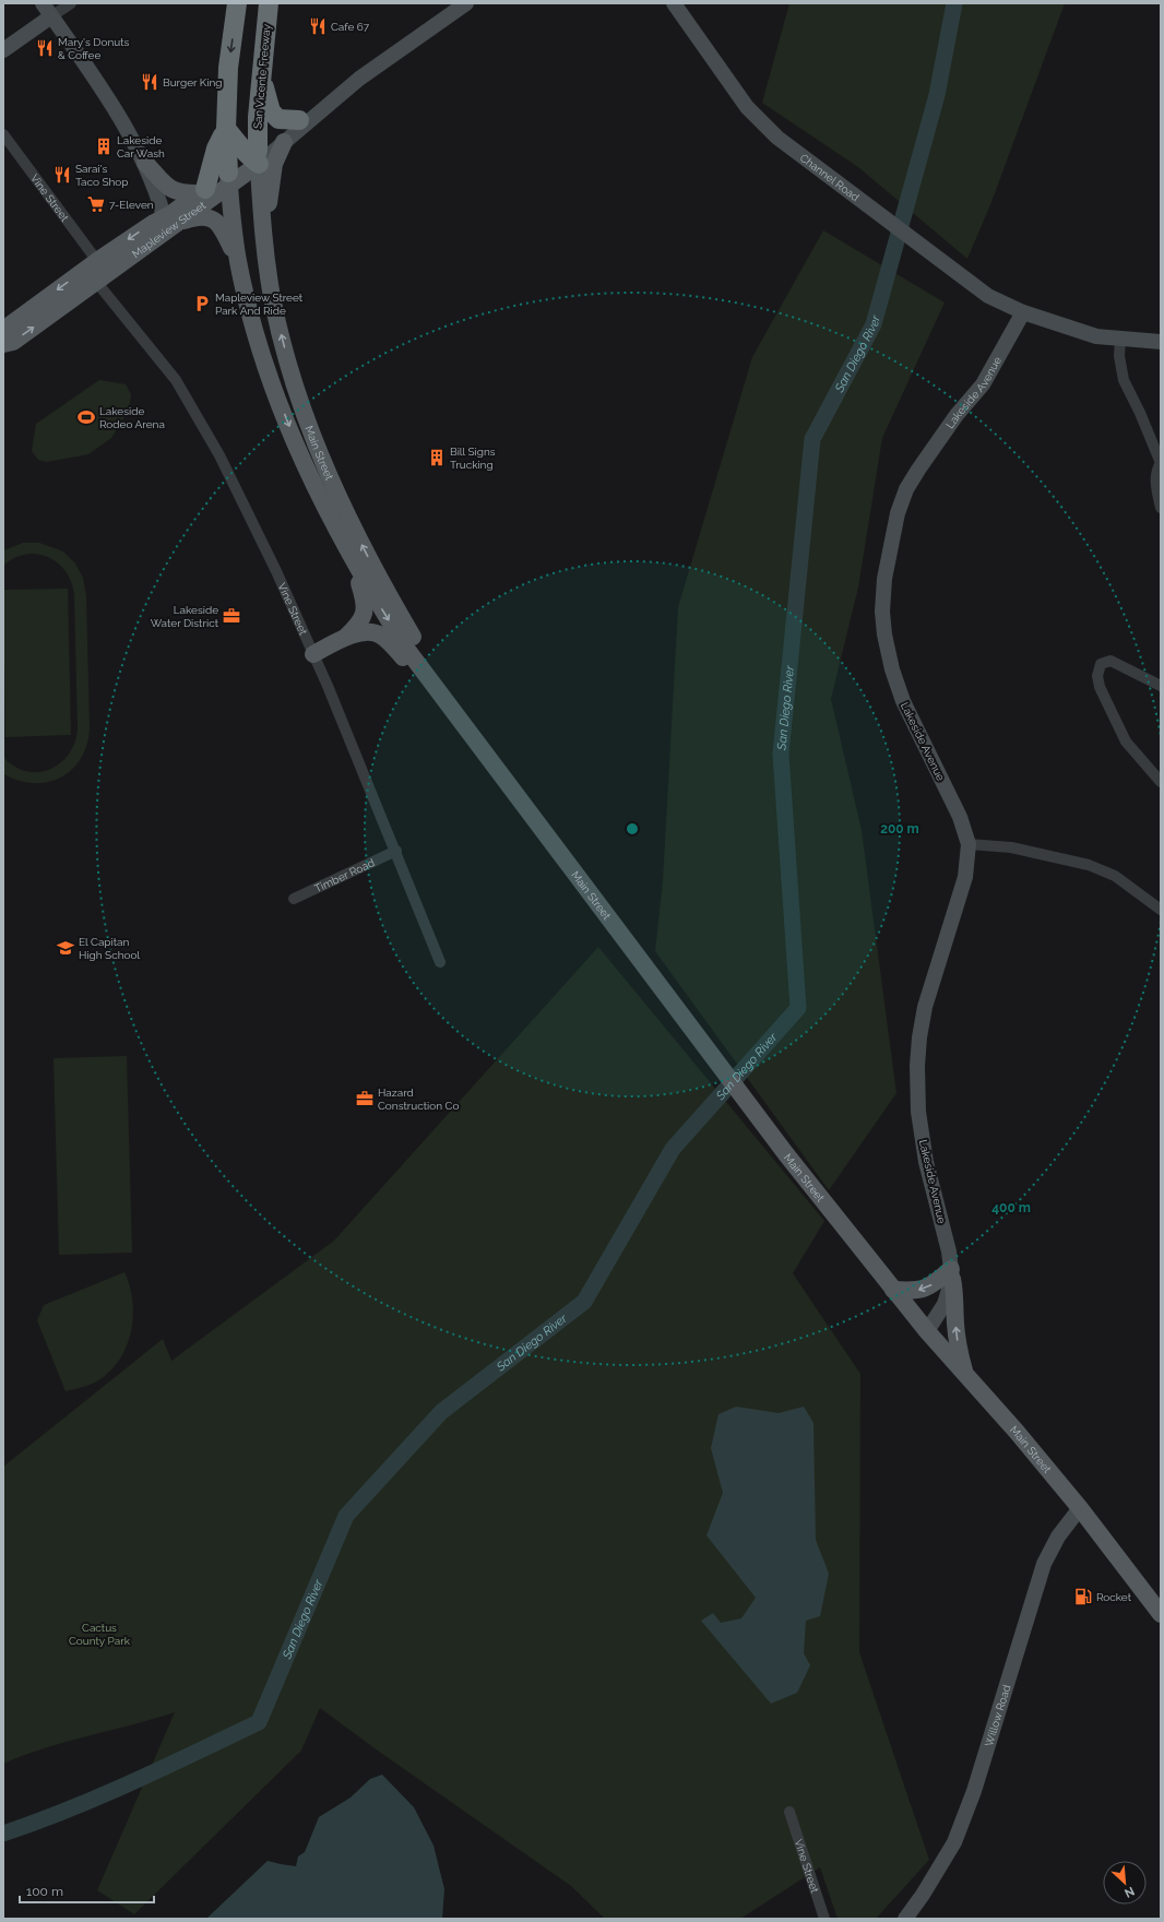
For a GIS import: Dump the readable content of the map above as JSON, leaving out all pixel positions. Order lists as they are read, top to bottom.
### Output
{
  "streets": {
    "highway": ["San Vicente Freeway"],
    "main road": [
      "Channel Road",
      "Mapleview Street",
      "Lakeside Avenue",
      "Main Street",
      "Willow Road"
    ],
    "street": ["Vine Street", "Timber Road"]
  },
  "crossings": [
    ["San Vicente Freeway", "Mapleview Street"],
    ["San Vicente Freeway", "Main Street"],
    ["Channel Road", "Lakeside Avenue"],
    ["Vine Street", "Mapleview Street"],
    ["Vine Street", "Timber Road"],
    ["Mapleview Street", "Main Street"],
    ["Lakeside Avenue", "Main Street"],
    ["Main Street", "Willow Road"]
  ],
  "water": ["San Diego River"],
  "parks": ["Cactus County Park"],
  "places": {
    "restaurant": [
      "Cafe 67",
      "Mary's Donuts & Coffee",
      "Burger King",
      "Sarai's Taco Shop"
    ],
    "building": ["Lakeside Car Wash", "Bill Signs Trucking"],
    "supermarket": ["7-Eleven"],
    "parking": ["Mapleview Street Park And Ride"],
    "sports": ["Lakeside Rodeo Arena"],
    "office": ["Lakeside Water District", "Hazard Construction Co"],
    "school or university": ["El Capitan High School"],
    "fuel station": ["Rocket"]
  },
  "scale_bar": "100 m",
  "north": "bottom right",
  "rings": ["200 m", "400 m"]
}
